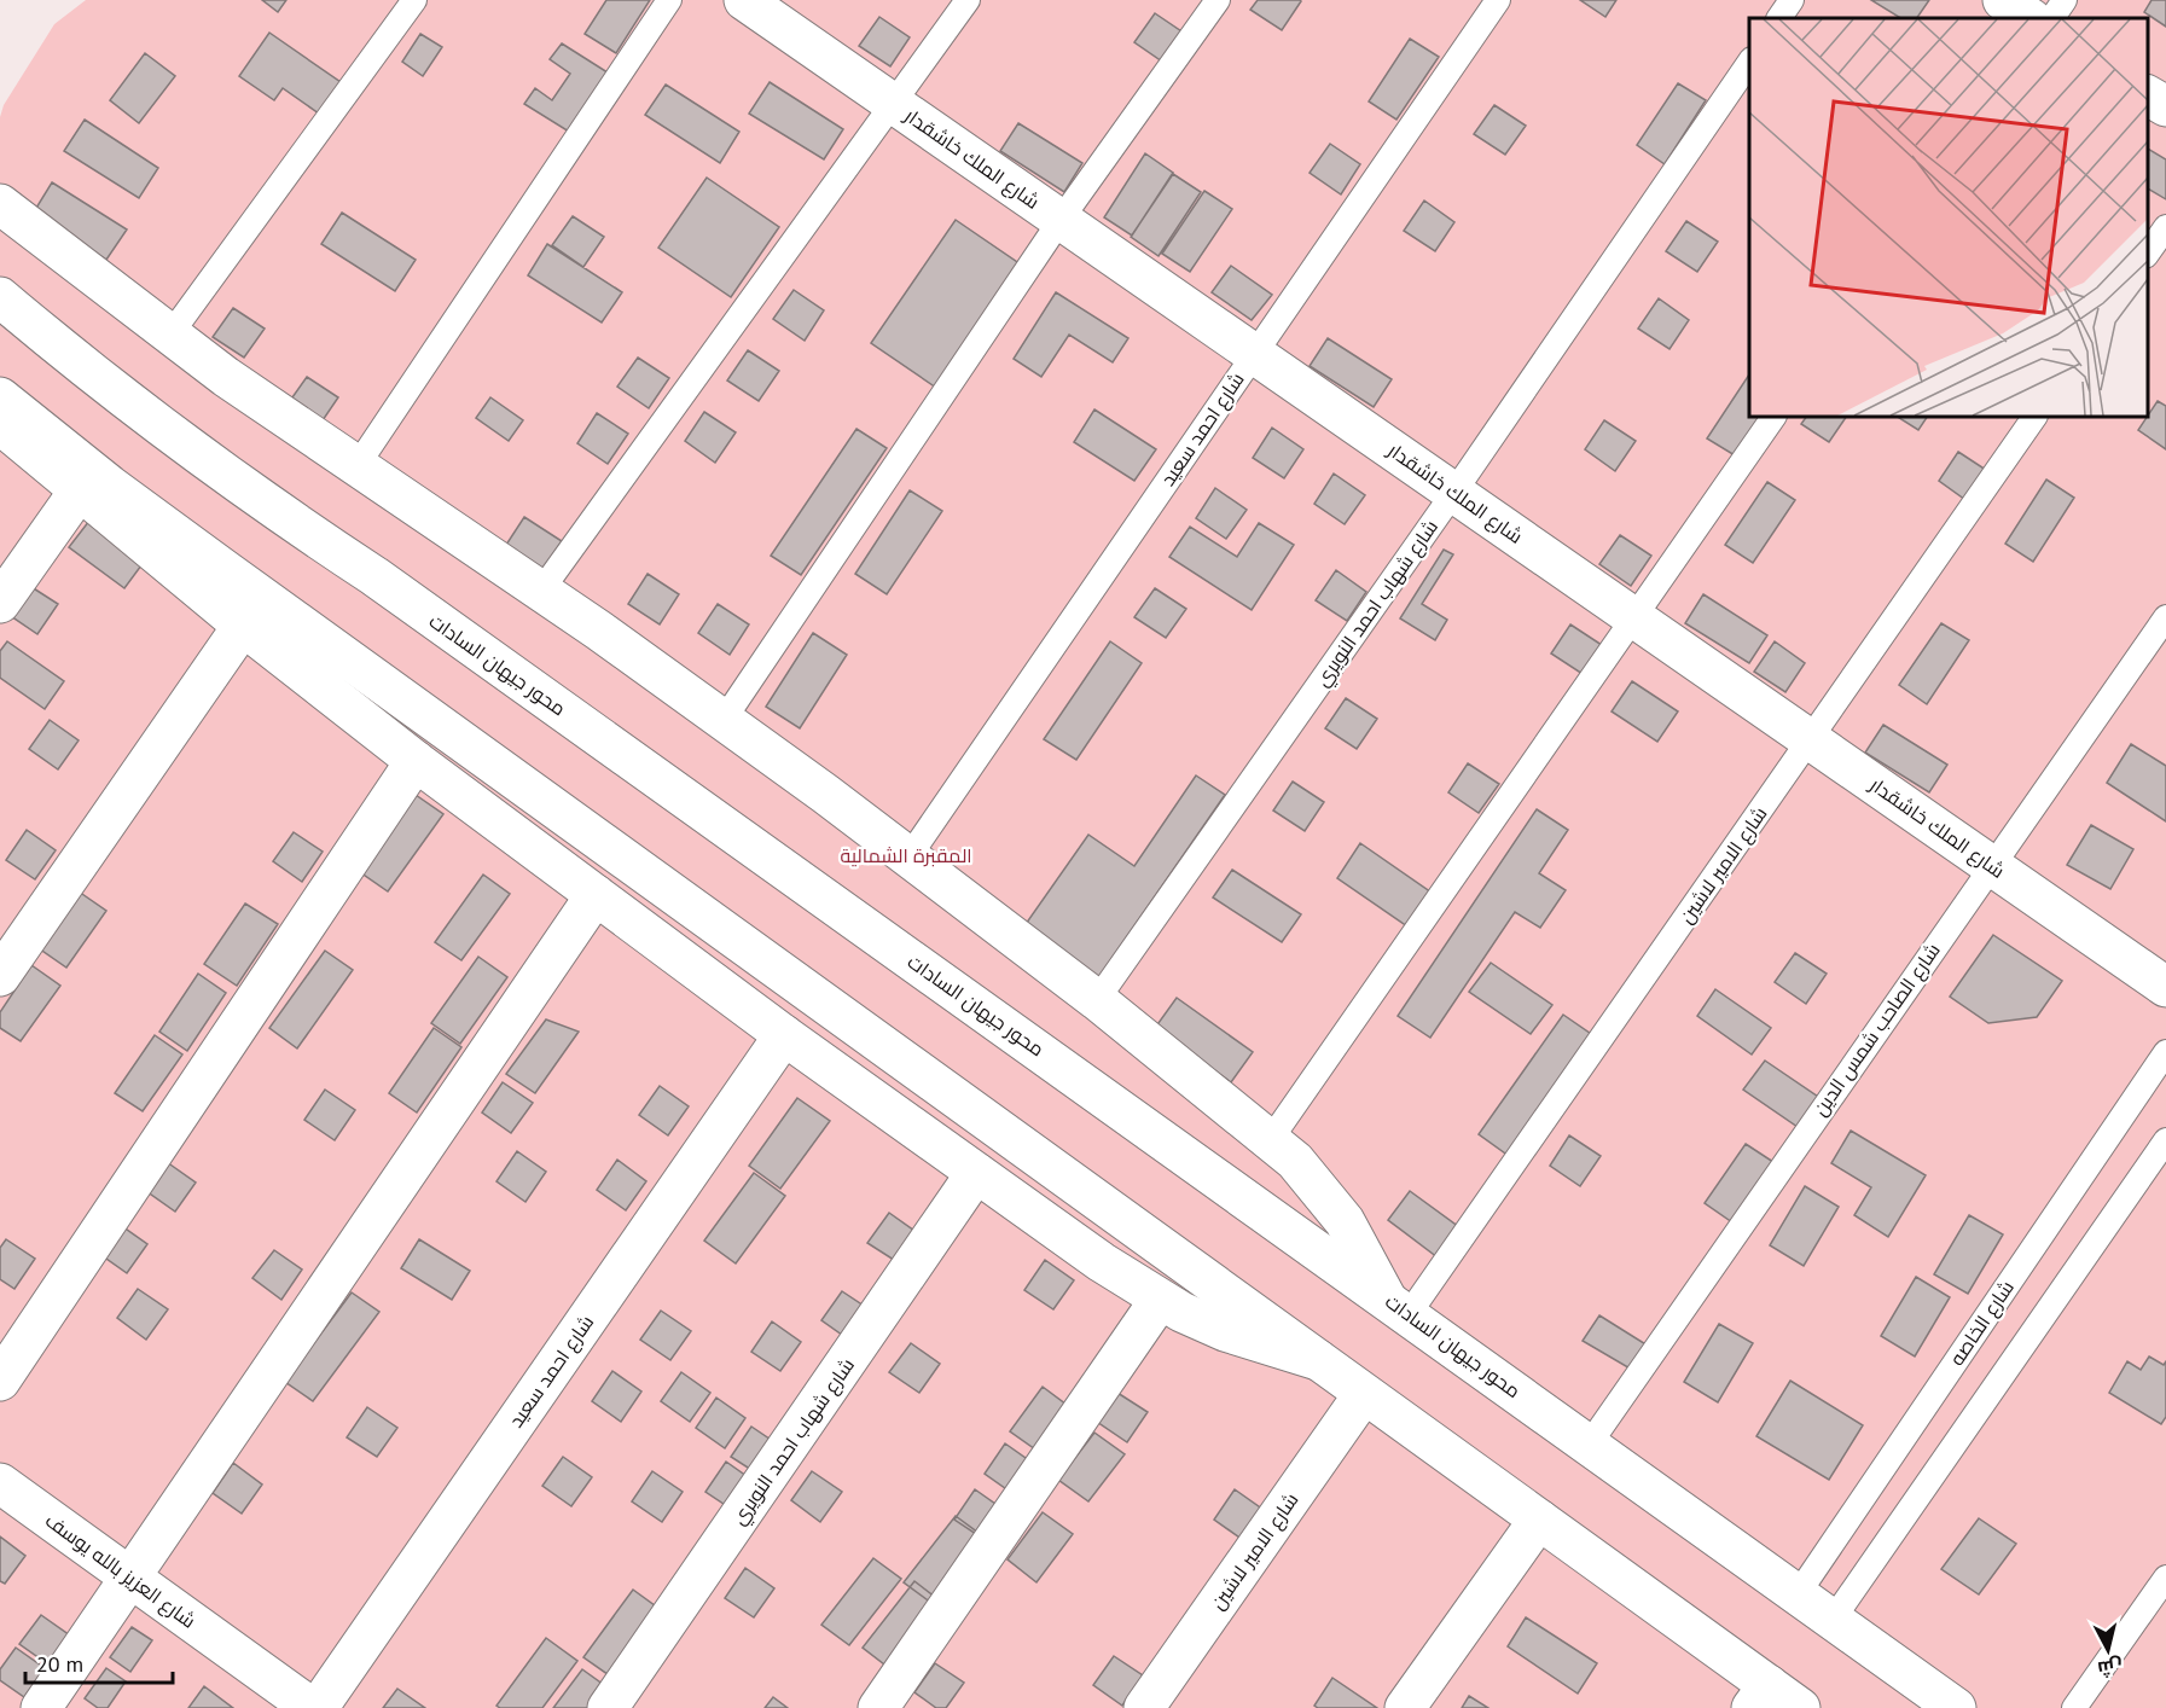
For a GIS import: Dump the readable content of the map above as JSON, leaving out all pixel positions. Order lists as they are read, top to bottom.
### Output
{
  "streets": {
    "main road": [
      "شارع الملك خاشقدار",
      "شارع احمد سعيد",
      "شارع شهاب احمد النويري",
      "محور جيهان السادات",
      "شارع الامير لاشين",
      "شارع العزيز بالله يوسف"
    ],
    "lane": ["شارع الصاحب شمس الدين", "شارع الخاصه"]
  },
  "crossings": [
    ["شارع الملك خاشقدار", "شارع احمد سعيد"],
    ["شارع الملك خاشقدار", "شارع شهاب احمد النويري"],
    ["شارع الملك خاشقدار", "شارع الامير لاشين"],
    ["شارع الملك خاشقدار", "شارع الصاحب شمس الدين"],
    ["محور جيهان السادات", "شارع الامير لاشين"],
    ["محور جيهان السادات", "شارع الصاحب شمس الدين"],
    ["محور جيهان السادات", "شارع الخاصه"]
  ],
  "parks": ["المقبرة الشمالية"],
  "scale_bar": "20 m",
  "north": "bottom"
}
